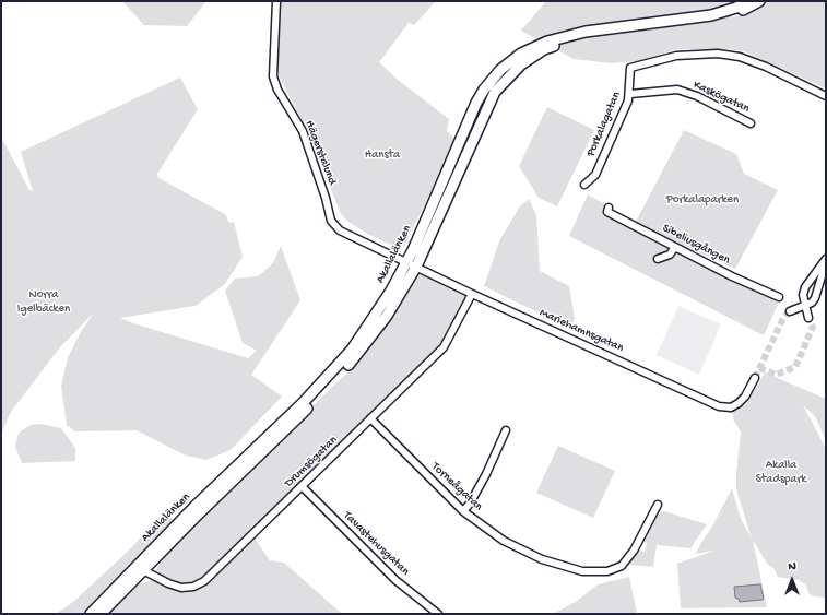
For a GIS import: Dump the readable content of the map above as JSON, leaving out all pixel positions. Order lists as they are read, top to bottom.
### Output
{
  "streets": {
    "main road": ["Akallalänken"],
    "street": [
      "Kaskögatan",
      "Porkalagatan",
      "Hägerstalund",
      "Sibeliusgången",
      "Mariehamnsgatan",
      "Drumsögatan",
      "Torneågatan",
      "Tavastehusgatan"
    ]
  },
  "crossings": [
    ["Kaskögatan", "Porkalagatan"],
    ["Hägerstalund", "Akallalänken"],
    ["Hägerstalund", "Mariehamnsgatan"],
    ["Akallalänken", "Mariehamnsgatan"],
    ["Akallalänken", "Drumsögatan"],
    ["Mariehamnsgatan", "Drumsögatan"],
    ["Drumsögatan", "Torneågatan"],
    ["Drumsögatan", "Tavastehusgatan"]
  ],
  "parks": [
    "Hansta",
    "Porkalaparken",
    "Norra Igelbäcken",
    "Akalla Stadspark"
  ],
  "north": "top"
}
